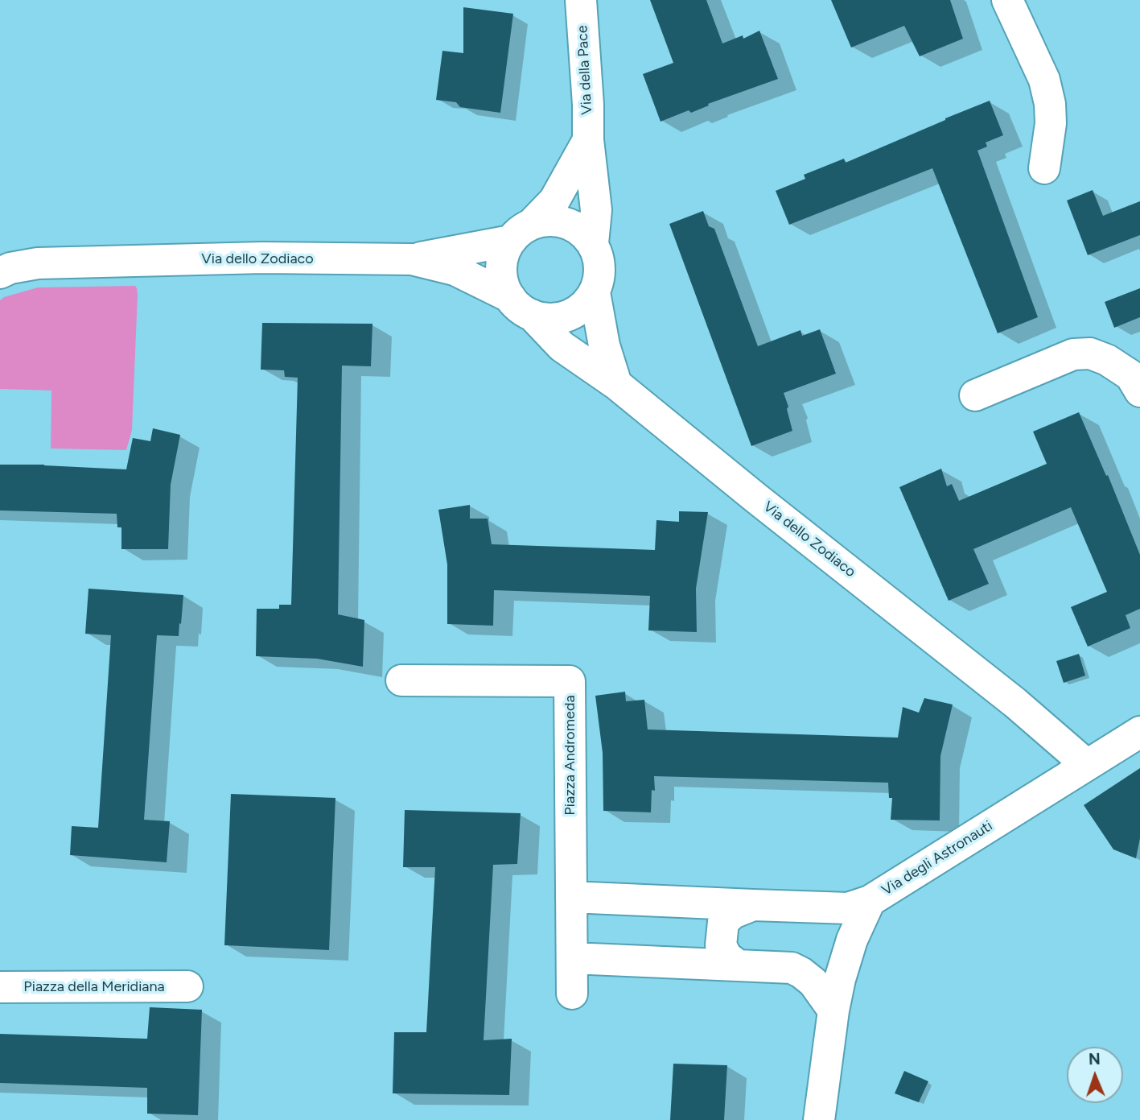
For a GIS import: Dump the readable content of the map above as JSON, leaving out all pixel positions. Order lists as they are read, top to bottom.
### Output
{
  "streets": {
    "street": [
      "Via della Pace",
      "Via dello Zodiaco",
      "Piazza Andromeda",
      "Via degli Astronauti",
      "Piazza della Meridiana"
    ]
  },
  "crossings": [
    ["Via della Pace", "Via dello Zodiaco"],
    ["Via dello Zodiaco", "Via degli Astronauti"]
  ],
  "north": "top"
}
